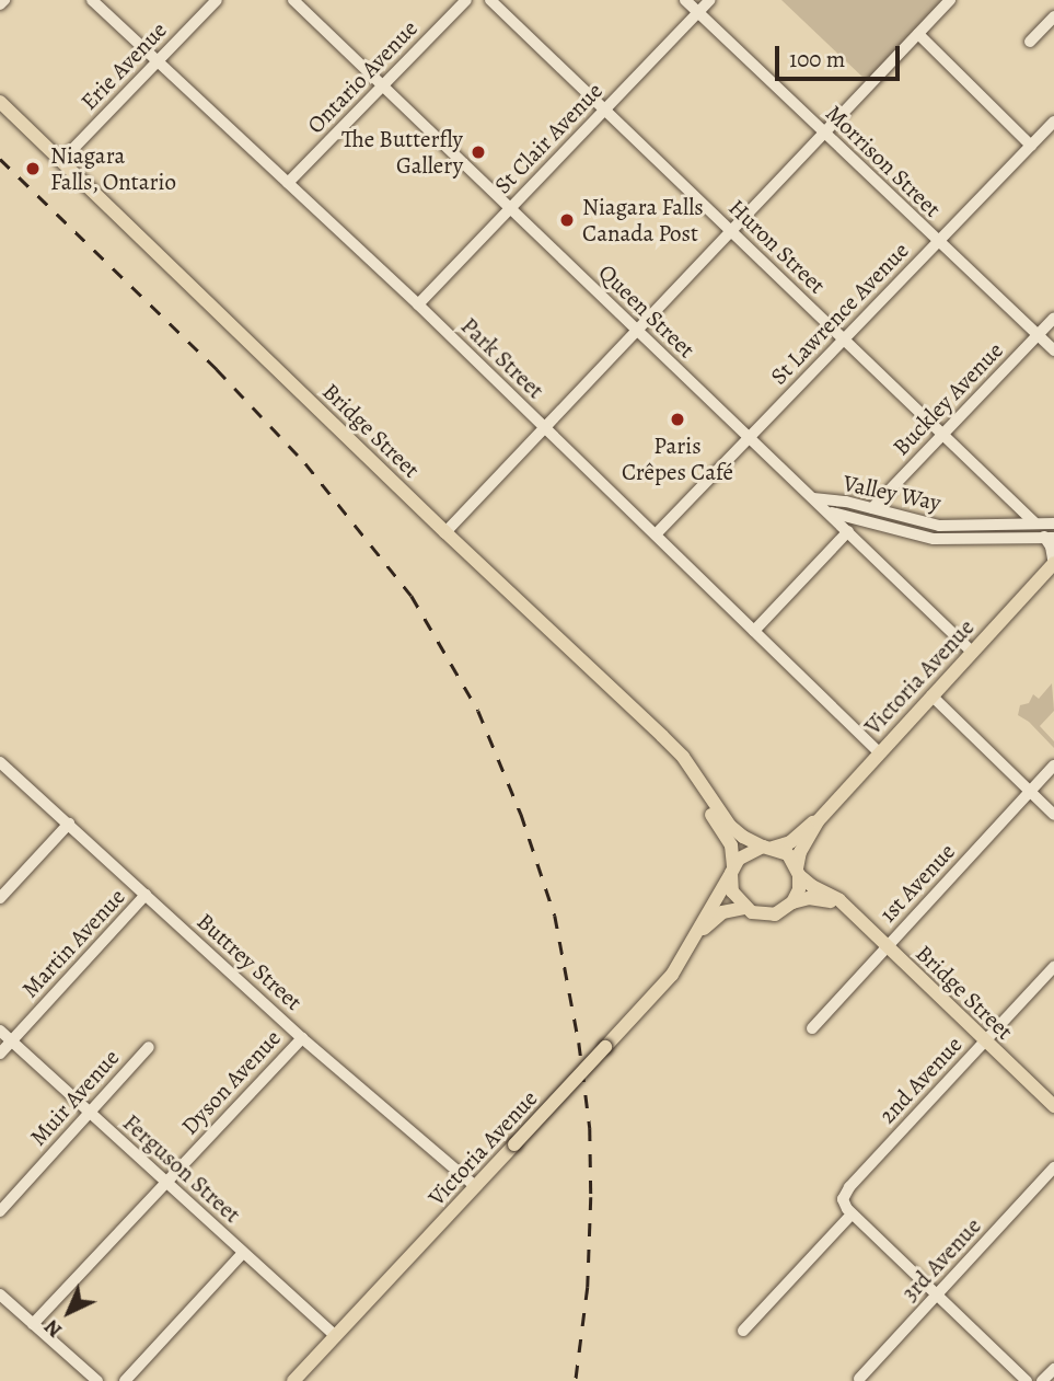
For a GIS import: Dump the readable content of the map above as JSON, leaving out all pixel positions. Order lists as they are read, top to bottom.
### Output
{
  "streets": {
    "main road": ["Bridge Street", "Victoria Avenue"],
    "street": [
      "Erie Avenue",
      "Ontario Avenue",
      "St Clair Avenue",
      "Morrison Street",
      "Huron Street",
      "Queen Street",
      "St Lawrence Avenue",
      "Park Street",
      "Buckley Avenue",
      "Valley Way",
      "1st Avenue",
      "Martin Avenue",
      "Buttrey Street",
      "2nd Avenue",
      "Dyson Avenue",
      "Muir Avenue",
      "Ferguson Street",
      "3rd Avenue"
    ]
  },
  "crossings": [
    ["Erie Avenue", "Park Street"],
    ["Erie Avenue", "Bridge Street"],
    ["Ontario Avenue", "Queen Street"],
    ["Ontario Avenue", "Park Street"],
    ["St Clair Avenue", "Morrison Street"],
    ["St Clair Avenue", "Huron Street"],
    ["St Clair Avenue", "Queen Street"],
    ["St Clair Avenue", "Park Street"],
    ["Morrison Street", "St Lawrence Avenue"],
    ["Morrison Street", "Buckley Avenue"],
    ["Huron Street", "St Lawrence Avenue"],
    ["Huron Street", "Buckley Avenue"],
    ["Huron Street", "Valley Way"],
    ["Queen Street", "St Lawrence Avenue"],
    ["Queen Street", "Valley Way"],
    ["Queen Street", "Victoria Avenue"],
    ["St Lawrence Avenue", "Park Street"],
    ["Park Street", "Victoria Avenue"],
    ["Buckley Avenue", "Valley Way"],
    ["Bridge Street", "Victoria Avenue"],
    ["Bridge Street", "1st Avenue"],
    ["Bridge Street", "2nd Avenue"],
    ["Victoria Avenue", "Buttrey Street"],
    ["Victoria Avenue", "Ferguson Street"],
    ["Martin Avenue", "Buttrey Street"],
    ["Martin Avenue", "Ferguson Street"],
    ["Buttrey Street", "Dyson Avenue"],
    ["Dyson Avenue", "Ferguson Street"],
    ["Muir Avenue", "Ferguson Street"]
  ],
  "places": [
    "The Butterfly Gallery",
    "Niagara Falls, Ontario",
    "Niagara Falls Canada Post",
    "Paris Crêpes Café"
  ],
  "scale_bar": "100 m",
  "north": "bottom left"
}
